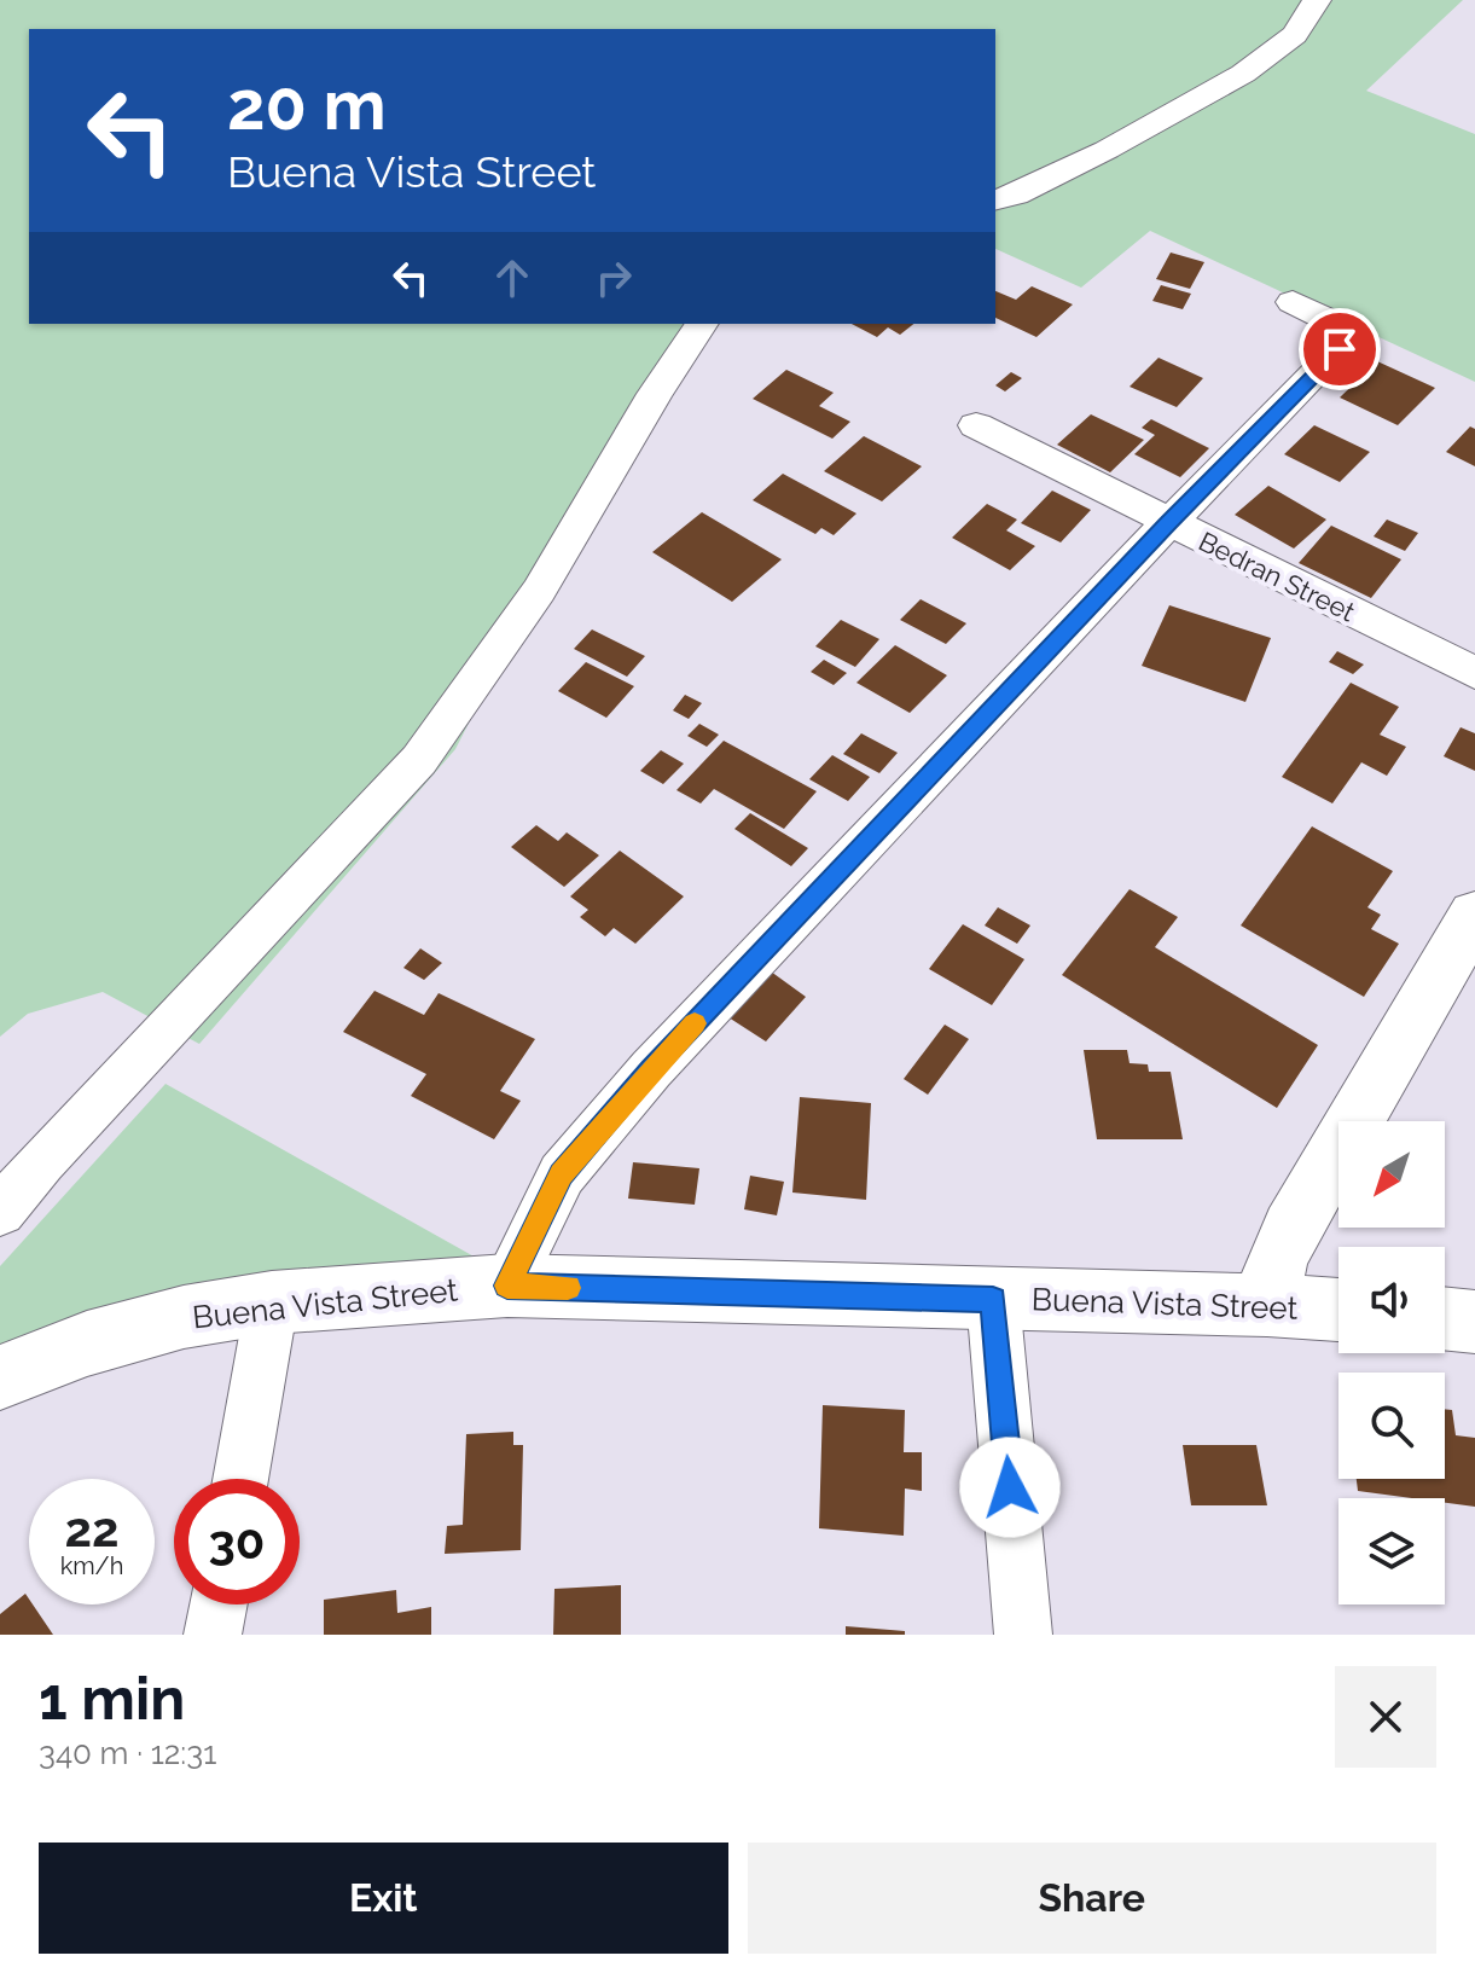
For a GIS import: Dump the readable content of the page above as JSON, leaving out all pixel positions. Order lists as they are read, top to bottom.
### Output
{
  "streets": {
    "main road": ["Buena Vista Street"],
    "street": ["Bedran Street"]
  },
  "north": "bottom left",
  "page": {
    "turn": ["20 m", "Buena Vista Street"],
    "speed": "22 km/h",
    "limit": "30",
    "heading": ["1 min", "340 m · 12:31"],
    "buttons": ["Exit", "Share"]
  }
}
